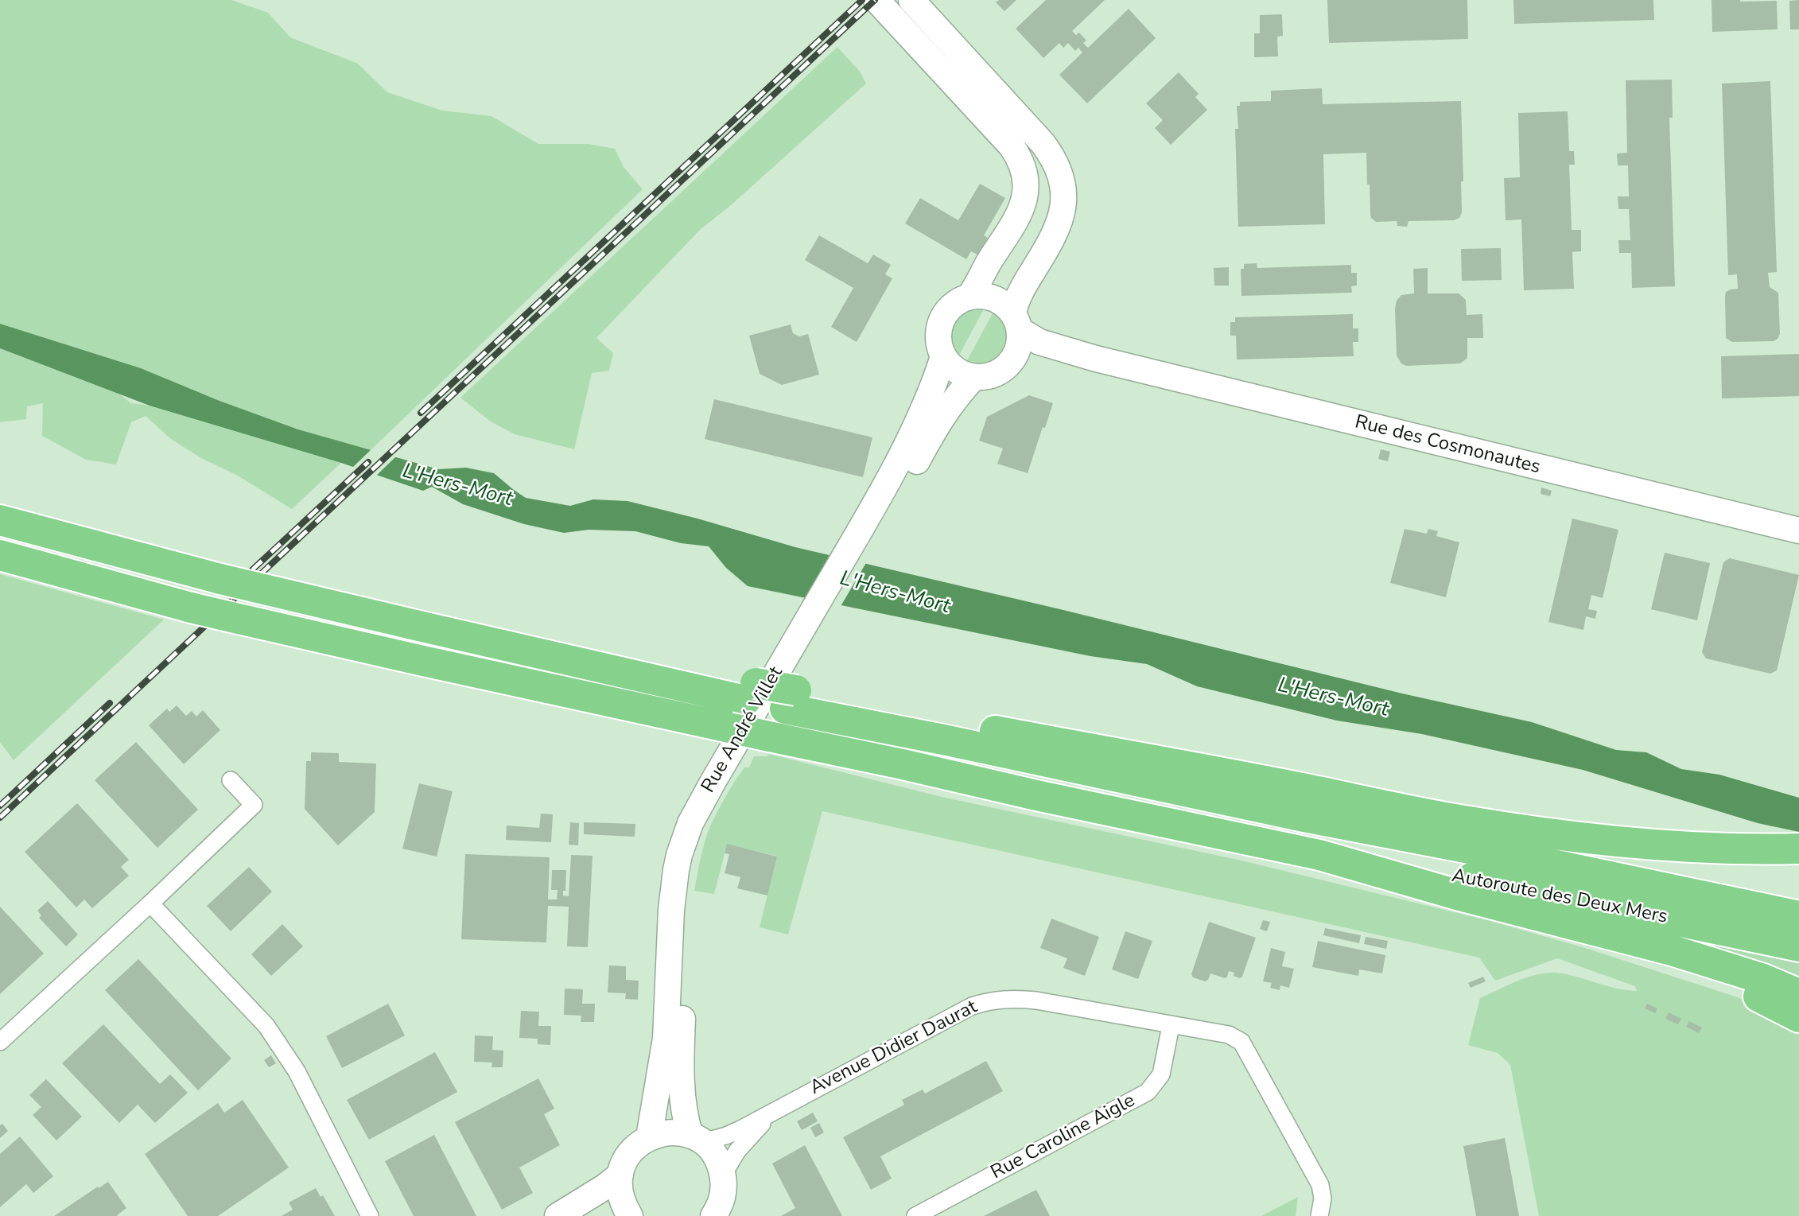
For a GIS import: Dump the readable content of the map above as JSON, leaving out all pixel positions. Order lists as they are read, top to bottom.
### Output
{
  "streets": {
    "highway": ["Autoroute des Deux Mers"],
    "main road": ["Rue des Cosmonautes", "Rue André Villet"],
    "street": ["Avenue Didier Daurat", "Rue Caroline Aigle"]
  },
  "crossings": [
    ["Rue des Cosmonautes", "Rue André Villet"],
    ["Rue André Villet", "Avenue Didier Daurat"],
    ["Avenue Didier Daurat", "Rue Caroline Aigle"]
  ],
  "water": ["L'Hers-Mort"]
}
